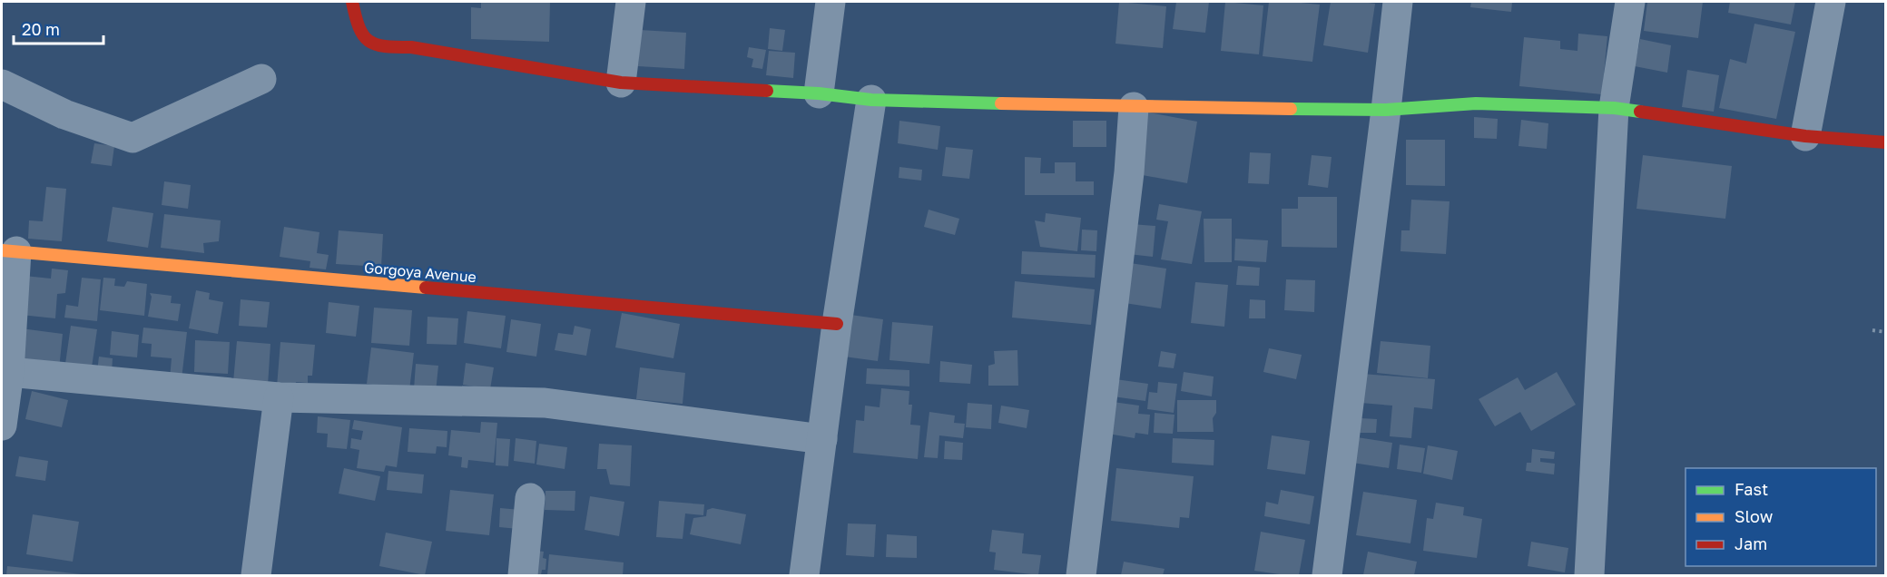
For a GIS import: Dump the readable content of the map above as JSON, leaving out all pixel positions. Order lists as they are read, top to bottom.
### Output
{
  "streets": {
    "street": ["Gorgoya Avenue"]
  },
  "legend": ["Fast", "Slow", "Jam"],
  "scale_bar": "20 m"
}
